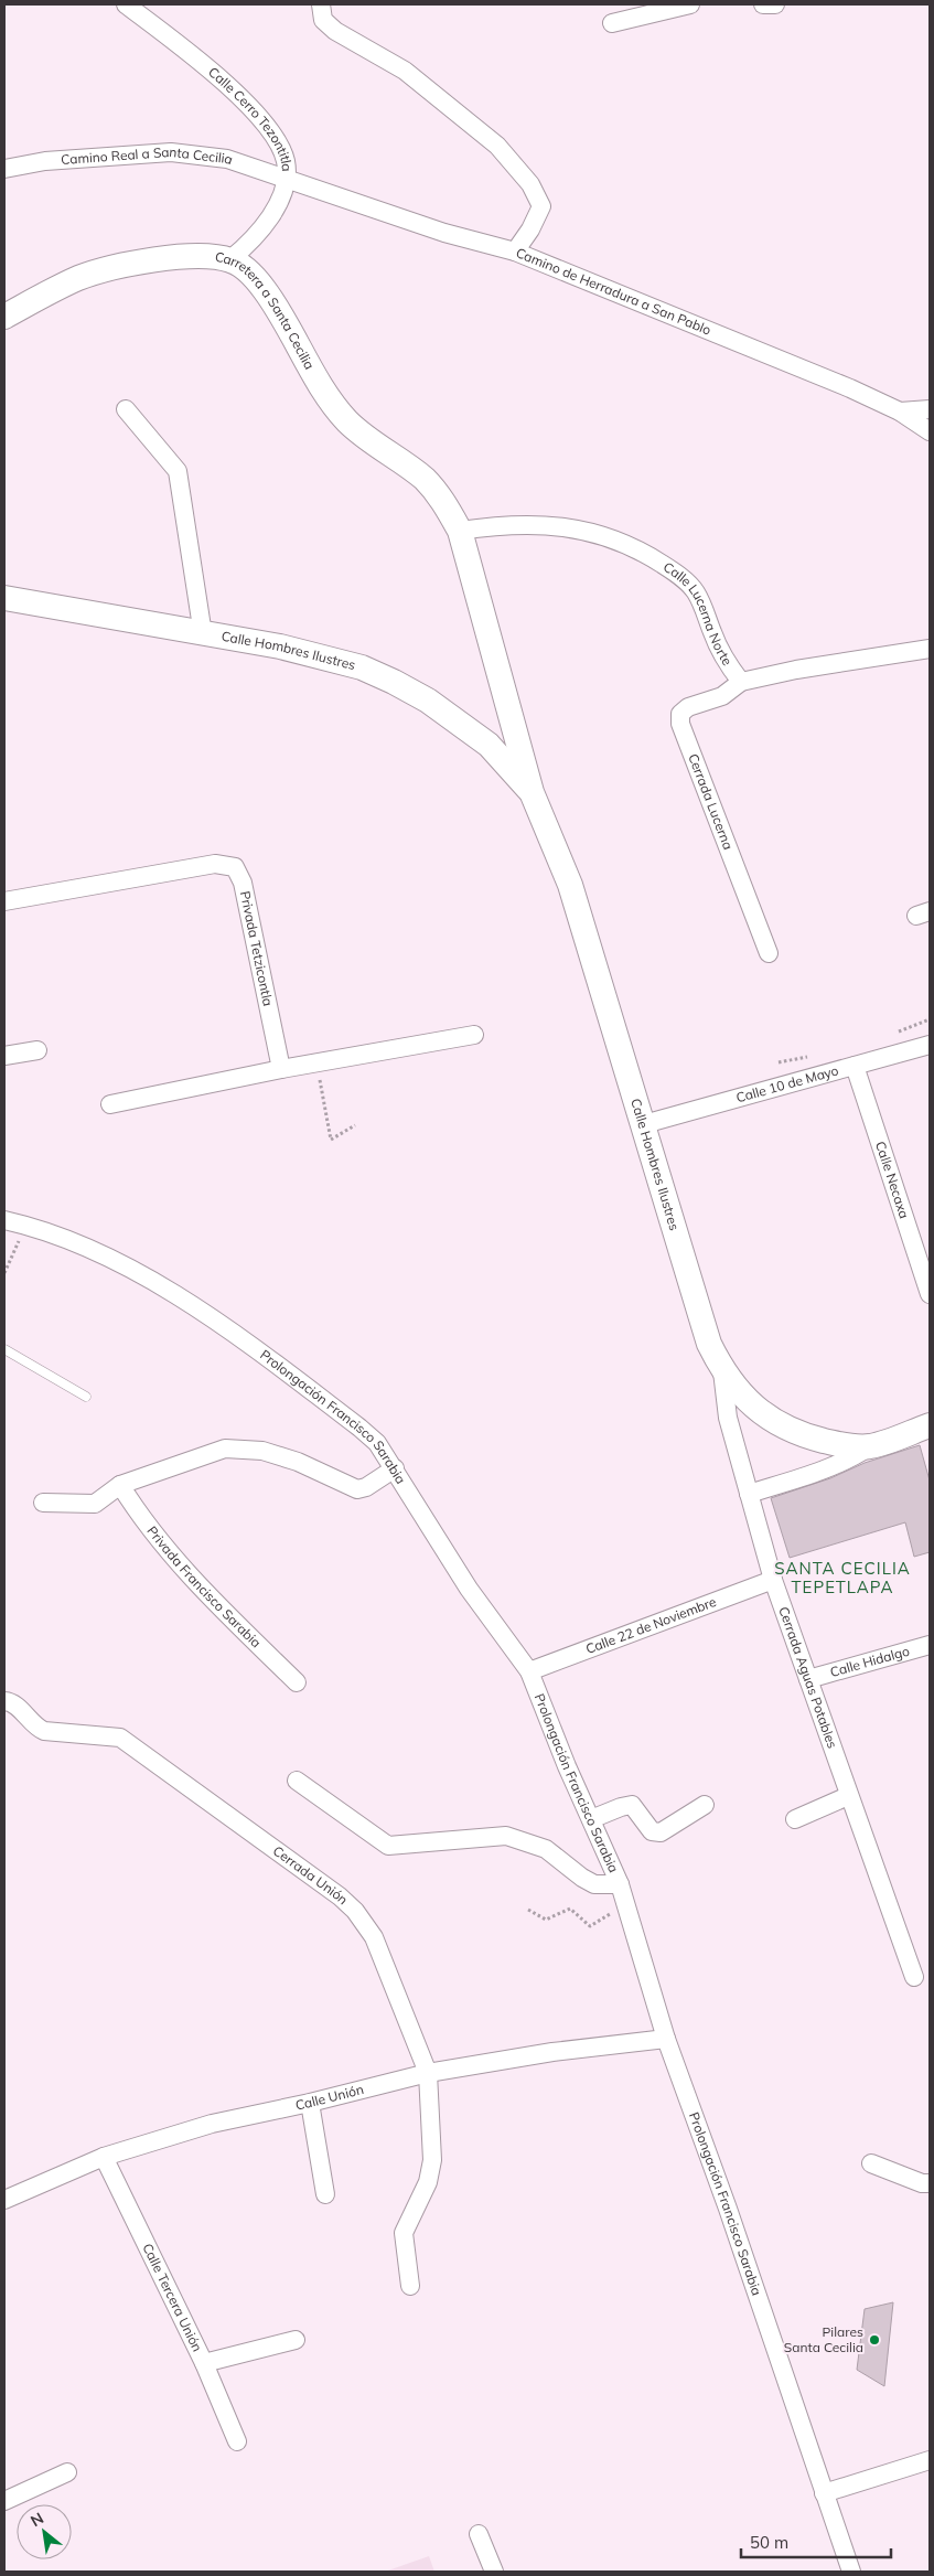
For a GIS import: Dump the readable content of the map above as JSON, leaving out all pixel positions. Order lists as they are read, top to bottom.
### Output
{
  "streets": {
    "main road": ["Carretera a Santa Cecilia", "Calle Hombres Ilustres"],
    "street": [
      "Calle Cerro Tezontitla",
      "Camino Real a Santa Cecilia",
      "Camino de Herradura a San Pablo",
      "Calle Lucerna Norte",
      "Cerrada Lucerna",
      "Privada Tetzicontla",
      "Calle 10 de Mayo",
      "Calle Necaxa",
      "Prolongación Francisco Sarabia",
      "Privada Francisco Sarabia",
      "Calle 22 de Noviembre",
      "Calle Hidalgo",
      "Cerrada Aguas Potables",
      "Cerrada Unión",
      "Calle Unión",
      "Calle Tercera Unión"
    ]
  },
  "crossings": [
    ["Calle Cerro Tezontitla", "Camino Real a Santa Cecilia"],
    ["Calle Cerro Tezontitla", "Camino de Herradura a San Pablo"],
    ["Calle Cerro Tezontitla", "Carretera a Santa Cecilia"],
    ["Camino Real a Santa Cecilia", "Camino de Herradura a San Pablo"],
    ["Carretera a Santa Cecilia", "Calle Lucerna Norte"],
    ["Carretera a Santa Cecilia", "Calle Hombres Ilustres"],
    ["Calle Lucerna Norte", "Calle Hombres Ilustres"],
    ["Calle Lucerna Norte", "Cerrada Lucerna"],
    ["Calle Hombres Ilustres", "Calle 10 de Mayo"],
    ["Calle Hombres Ilustres", "Cerrada Aguas Potables"],
    ["Calle 10 de Mayo", "Calle Necaxa"],
    ["Prolongación Francisco Sarabia", "Calle 22 de Noviembre"],
    ["Prolongación Francisco Sarabia", "Calle Unión"],
    ["Calle 22 de Noviembre", "Cerrada Aguas Potables"],
    ["Calle Hidalgo", "Cerrada Aguas Potables"],
    ["Cerrada Unión", "Calle Unión"],
    ["Calle Unión", "Calle Tercera Unión"]
  ],
  "districts": ["SANTA CECILIA TEPETLAPA"],
  "places": ["Pilares Santa Cecilia"],
  "scale_bar": "50 m",
  "north": "top left"
}
